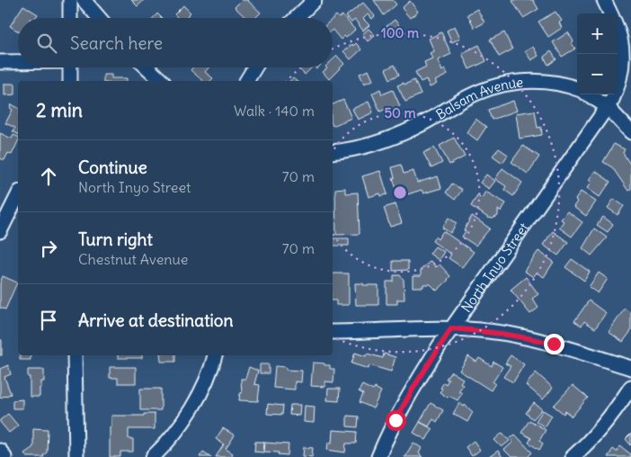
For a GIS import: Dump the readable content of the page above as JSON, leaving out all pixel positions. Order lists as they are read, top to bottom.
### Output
{
  "streets": {
    "street": ["Balsam Avenue", "North Inyo Street"]
  },
  "crossings": [
    ["Balsam Avenue", "North Inyo Street"]
  ],
  "page": {
    "map_buttons": ["+", "−"],
    "search": "Search here",
    "heading": ["2 min", "Walk · 140 m"],
    "list": [
      ["Continue", "North Inyo Street", "70 m"],
      ["Turn right", "Chestnut Avenue", "70 m"],
      "Arrive at destination"
    ]
  },
  "rings": ["100 m", "50 m"]
}
